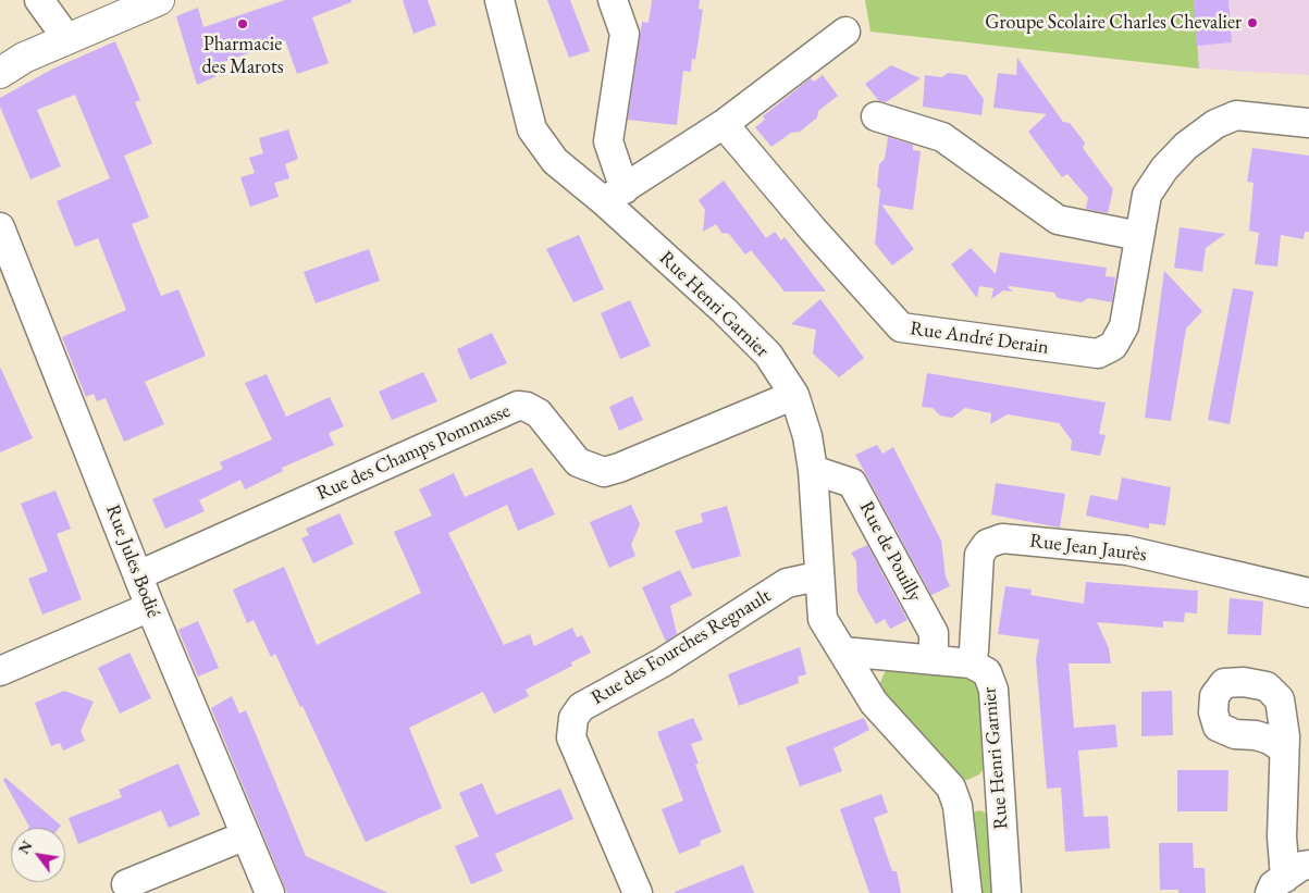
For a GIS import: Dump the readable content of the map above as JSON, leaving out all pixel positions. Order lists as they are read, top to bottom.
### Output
{
  "streets": {
    "street": [
      "Rue Henri Garnier",
      "Rue André Derain",
      "Rue des Champs Pommasse",
      "Rue Jean Jaurès",
      "Rue de Pouilly",
      "Rue Jules Bodié",
      "Rue des Fourches Regnault"
    ]
  },
  "crossings": [
    ["Rue Henri Garnier", "Rue des Champs Pommasse"],
    ["Rue Henri Garnier", "Rue Jean Jaurès"],
    ["Rue Henri Garnier", "Rue de Pouilly"],
    ["Rue Henri Garnier", "Rue des Fourches Regnault"],
    ["Rue des Champs Pommasse", "Rue Jules Bodié"]
  ],
  "places": ["Groupe Scolaire Charles Chevalier", "Pharmacie des Marots"],
  "north": "top left"
}
